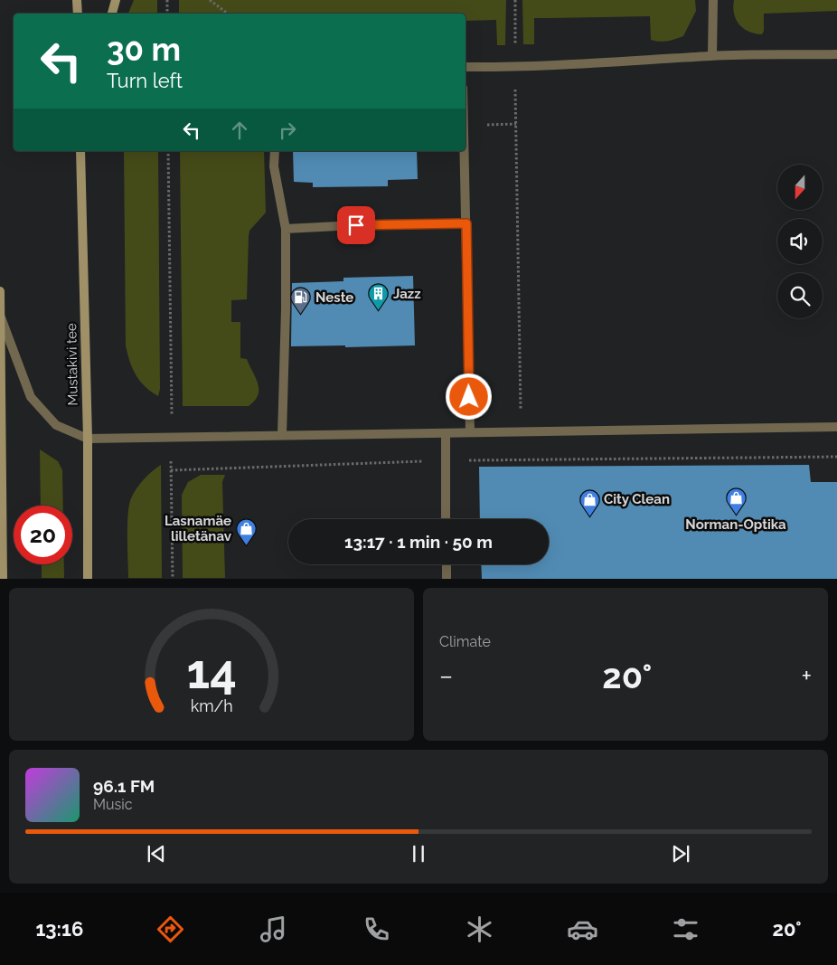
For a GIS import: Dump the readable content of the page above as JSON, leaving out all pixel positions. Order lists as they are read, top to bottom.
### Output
{
  "streets": {
    "main road": ["Mustakivi tee"]
  },
  "places": {
    "building": ["Jazz"],
    "fuel station": ["Neste"],
    "shop": ["Norman-Optika", "City Clean", "Lasnamäe lilletänav"]
  },
  "north": "bottom",
  "page": {
    "turn": ["30 m", "Turn left"],
    "limit": "20",
    "trip": "13:17 · 1 min · 50 m",
    "tile": "Climate",
    "heat": ["−", "20°", "+"],
    "song": ["96.1 FM", "Music"],
    "tabs": ["13:16", "20°"],
    "gauge": ["14", "km/h"]
  }
}
